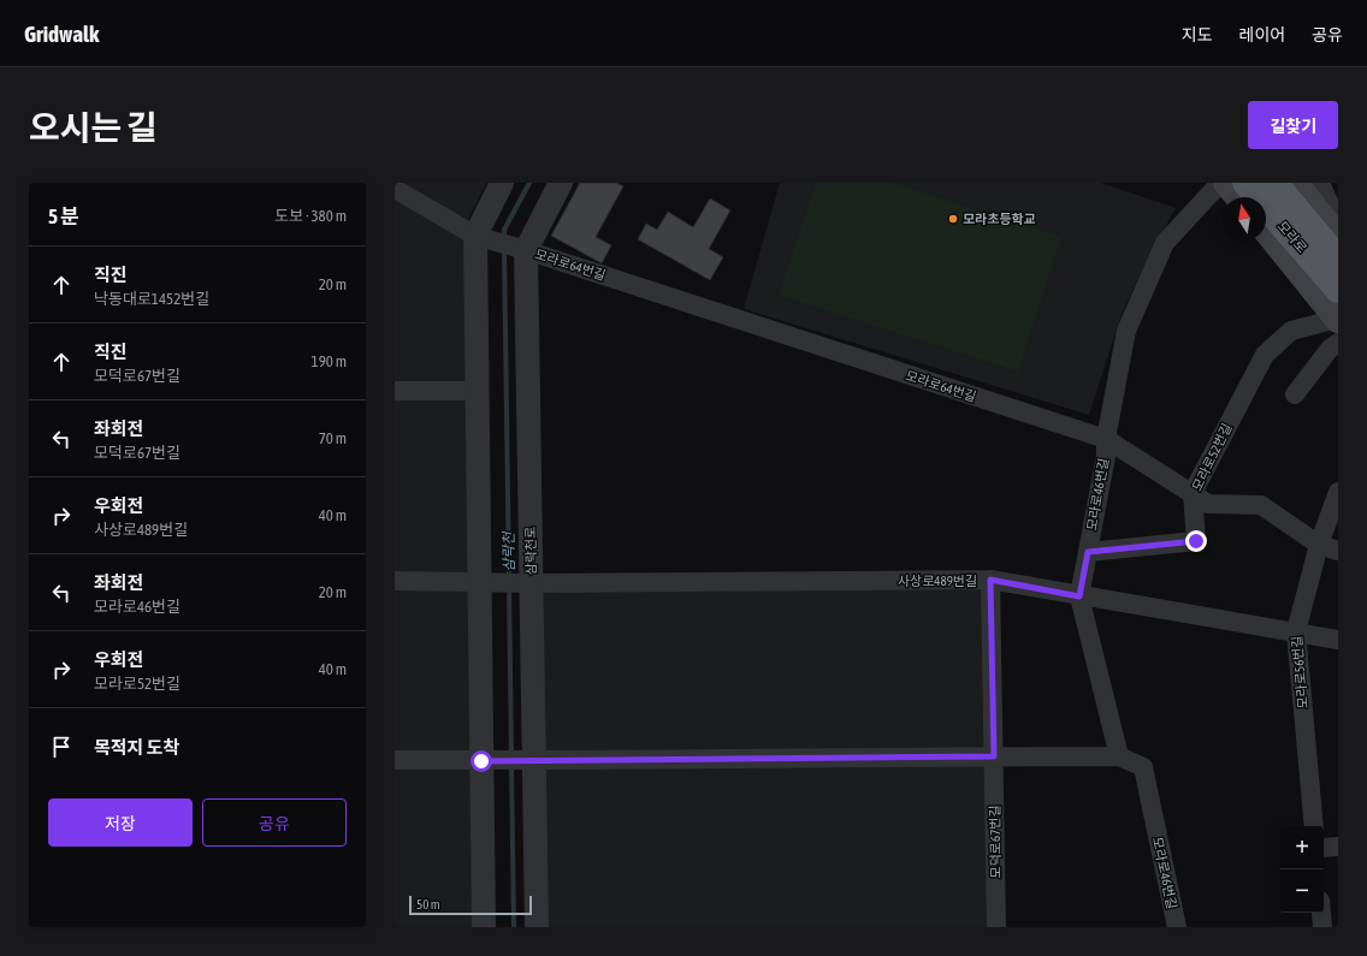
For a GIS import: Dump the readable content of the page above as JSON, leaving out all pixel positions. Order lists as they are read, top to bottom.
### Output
{
  "streets": {
    "highway": ["모라로"],
    "street": [
      "모라로64번길",
      "모라로52번길",
      "모라로46번길",
      "삼락천로",
      "사상로489번길",
      "모라로56번길",
      "모덕로67번길"
    ]
  },
  "crossings": [
    ["모라로", "모라로52번길"],
    ["모라로64번길", "모라로52번길"],
    ["모라로64번길", "모라로46번길"],
    ["모라로64번길", "삼락천로"],
    ["모라로64번길", "모라로56번길"],
    ["모라로52번길", "모라로46번길"],
    ["모라로46번길", "사상로489번길"],
    ["삼락천로", "사상로489번길"],
    ["사상로489번길", "모라로56번길"],
    ["사상로489번길", "모덕로67번길"]
  ],
  "water": ["삼락천"],
  "places": ["모라초등학교"],
  "scale_bar": "50 m",
  "north": "top",
  "page": {
    "header": "Gridwalk",
    "nav": ["지도", "레이어", "공유"],
    "title": "오시는 길",
    "buttons": [
      "길찾기",
      ["저장", "공유"]
    ],
    "heading": ["5 분", "도보 · 380 m"],
    "list": [
      ["직진", "낙동대로1452번길", "20 m"],
      ["직진", "모덕로67번길", "190 m"],
      ["좌회전", "모덕로67번길", "70 m"],
      ["우회전", "사상로489번길", "40 m"],
      ["좌회전", "모라로46번길", "20 m"],
      ["우회전", "모라로52번길", "40 m"],
      "목적지 도착"
    ],
    "map_buttons": ["+", "−"],
    "scale": "50 m"
  }
}
